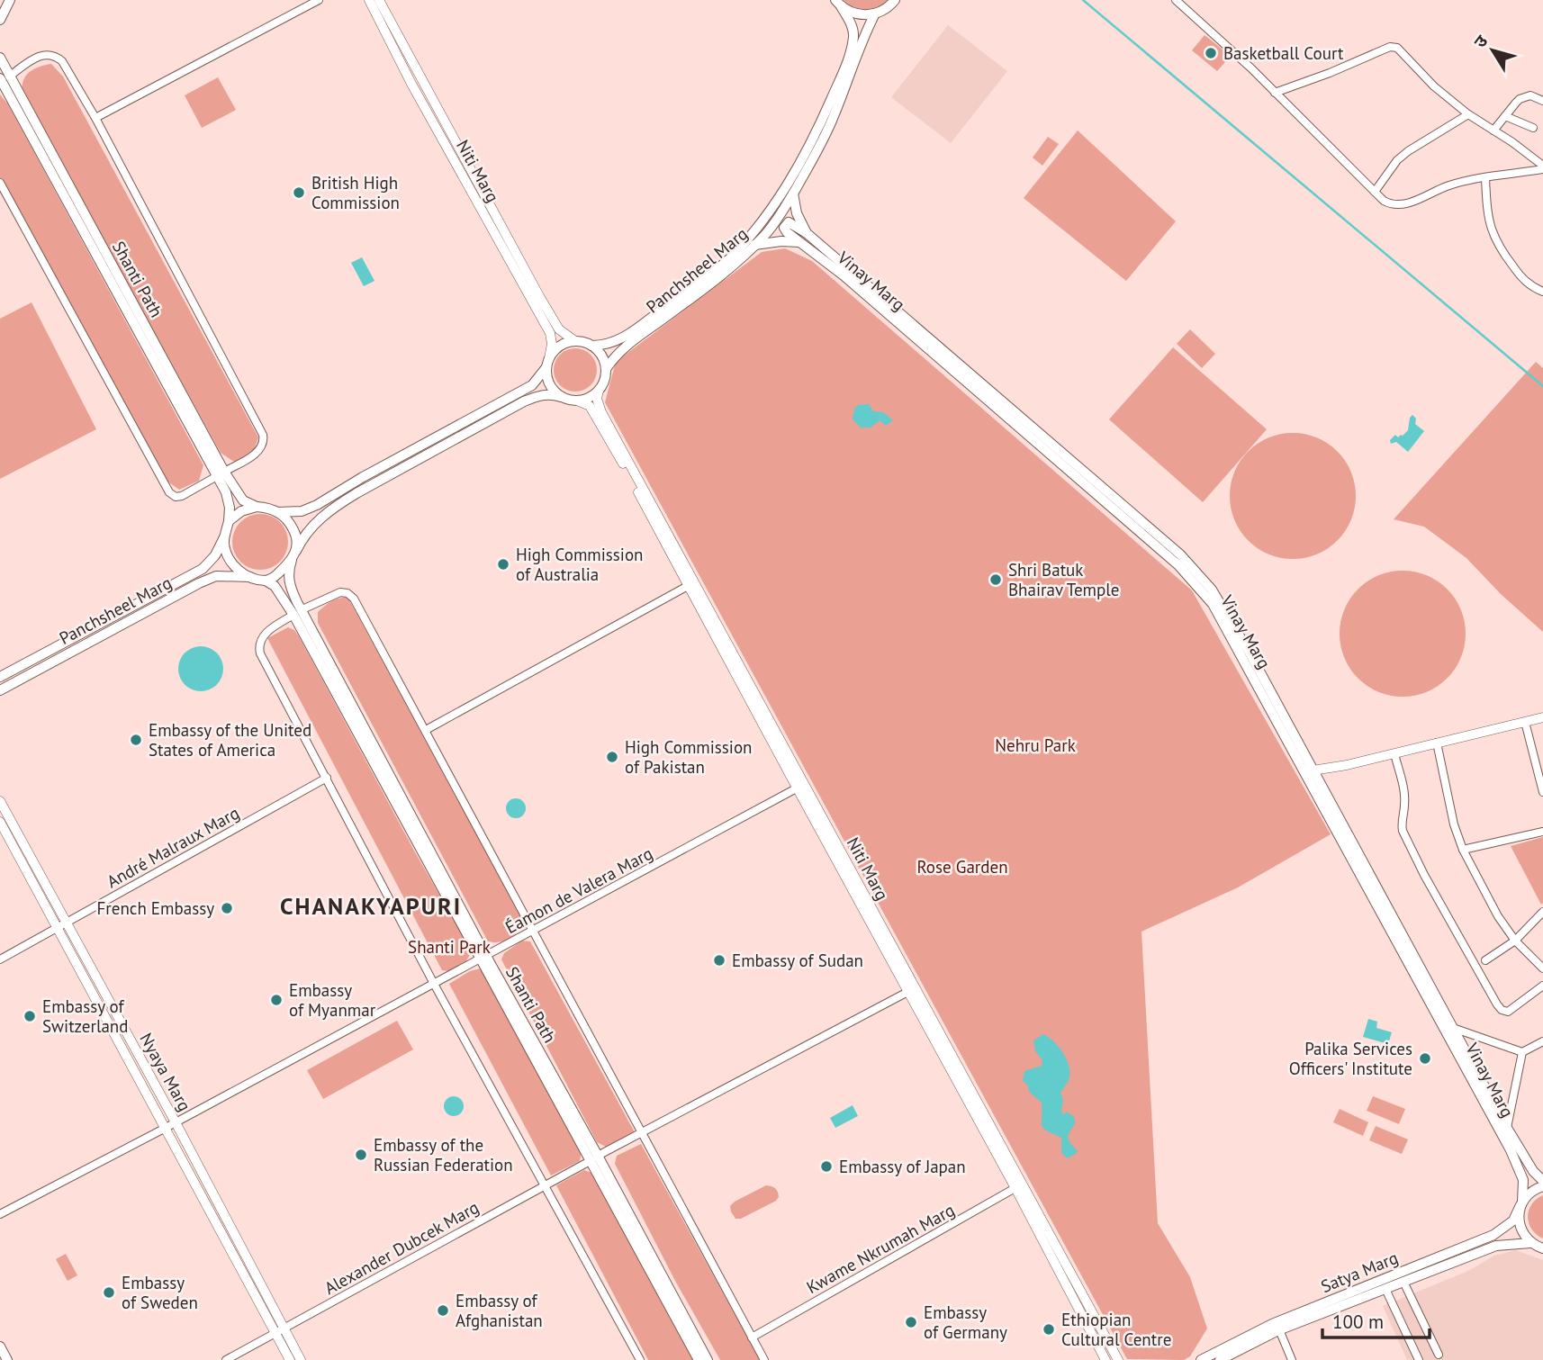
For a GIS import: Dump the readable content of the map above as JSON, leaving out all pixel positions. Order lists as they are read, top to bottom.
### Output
{
  "streets": {
    "main road": [
      "Panchsheel Marg",
      "Shanti Path",
      "Vinay Marg",
      "Satya Marg"
    ],
    "street": [
      "Niti Marg",
      "André Malraux Marg",
      "Éamon de Valera Marg",
      "Nyaya Marg",
      "Alexander Dubcek Marg",
      "Kwame Nkrumah Marg"
    ]
  },
  "crossings": [
    ["Niti Marg", "Panchsheel Marg"],
    ["Niti Marg", "Éamon de Valera Marg"],
    ["Niti Marg", "Alexander Dubcek Marg"],
    ["Niti Marg", "Kwame Nkrumah Marg"],
    ["Panchsheel Marg", "Shanti Path"],
    ["Panchsheel Marg", "Vinay Marg"],
    ["Shanti Path", "Éamon de Valera Marg"],
    ["Shanti Path", "Alexander Dubcek Marg"],
    ["Vinay Marg", "Satya Marg"],
    ["André Malraux Marg", "Nyaya Marg"],
    ["Éamon de Valera Marg", "Nyaya Marg"],
    ["Nyaya Marg", "Alexander Dubcek Marg"]
  ],
  "districts": ["CHANAKYAPURI"],
  "parks": ["Nehru Park", "Rose Garden", "Shanti Park"],
  "places": [
    "Basketball Court",
    "British High Commission",
    "High Commission of Australia",
    "Shri Batuk Bhairav Temple",
    "Embassy of the United States of America",
    "High Commission of Pakistan",
    "French Embassy",
    "Embassy of Sudan",
    "Embassy of Myanmar",
    "Embassy of Switzerland",
    "Palika Services Officers' Institute",
    "Embassy of the Russian Federation",
    "Embassy of Japan",
    "Embassy of Sweden",
    "Embassy of Afghanistan",
    "Embassy of Germany",
    "Ethiopian Cultural Centre"
  ],
  "scale_bar": "100 m",
  "north": "top left"
}
